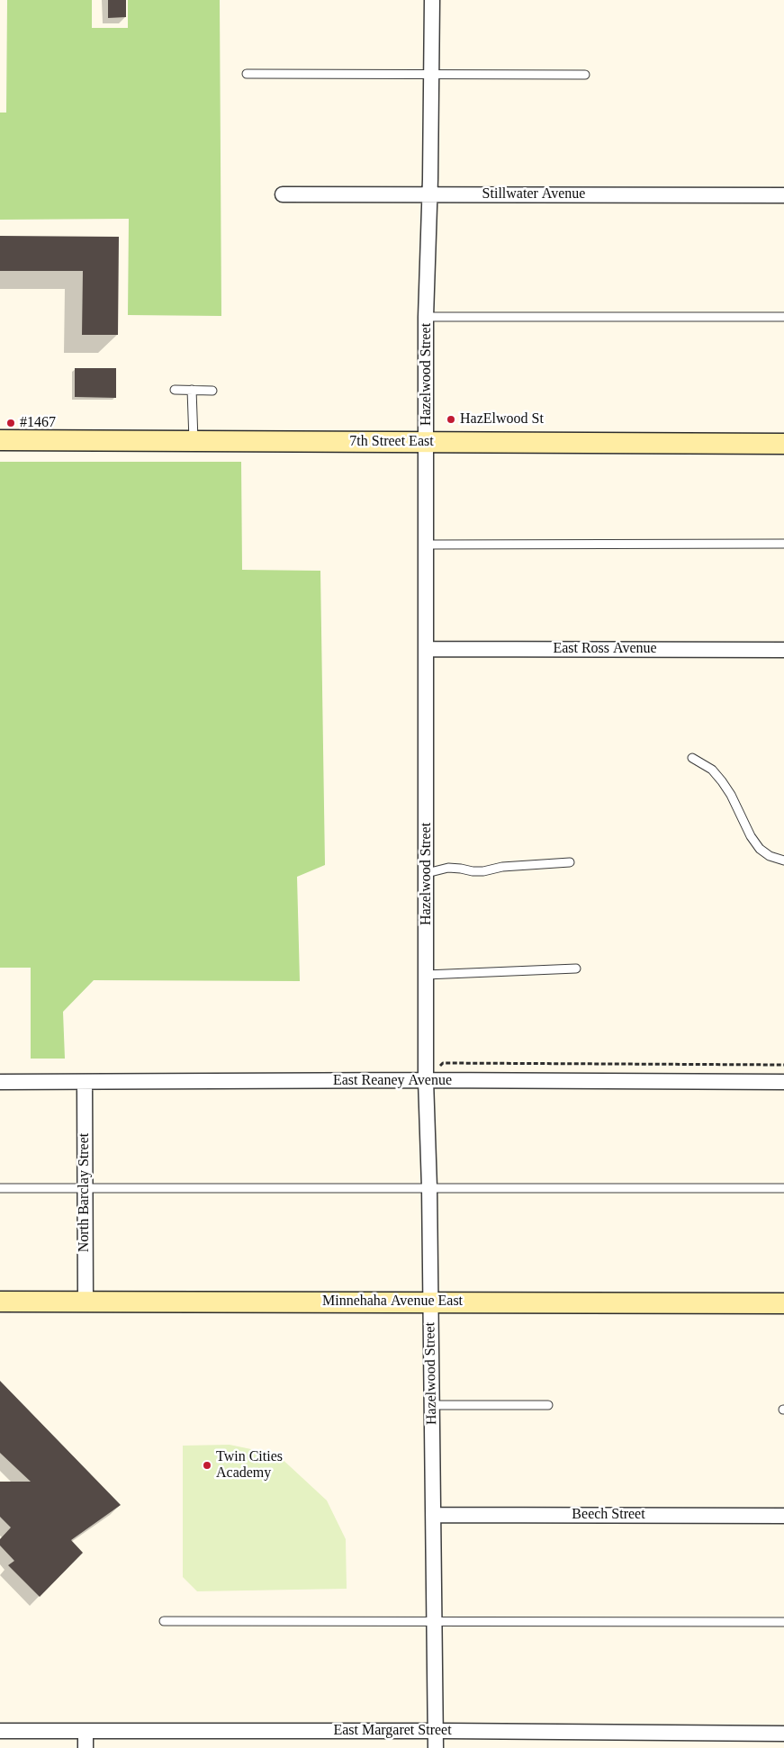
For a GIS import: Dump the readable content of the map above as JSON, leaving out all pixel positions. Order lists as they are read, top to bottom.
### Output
{
  "streets": {
    "street": [
      "Stillwater Avenue",
      "Hazelwood Street",
      "7th Street East",
      "East Ross Avenue",
      "East Reaney Avenue",
      "North Barclay Street",
      "Minnehaha Avenue East",
      "Beech Street",
      "East Margaret Street"
    ]
  },
  "crossings": [
    ["Stillwater Avenue", "Hazelwood Street"],
    ["Hazelwood Street", "7th Street East"],
    ["Hazelwood Street", "East Ross Avenue"],
    ["Hazelwood Street", "East Reaney Avenue"],
    ["Hazelwood Street", "Minnehaha Avenue East"],
    ["Hazelwood Street", "Beech Street"],
    ["Hazelwood Street", "East Margaret Street"],
    ["East Reaney Avenue", "North Barclay Street"],
    ["North Barclay Street", "Minnehaha Avenue East"]
  ],
  "places": ["HazElwood St", "#1467", "Twin Cities Academy"]
}
